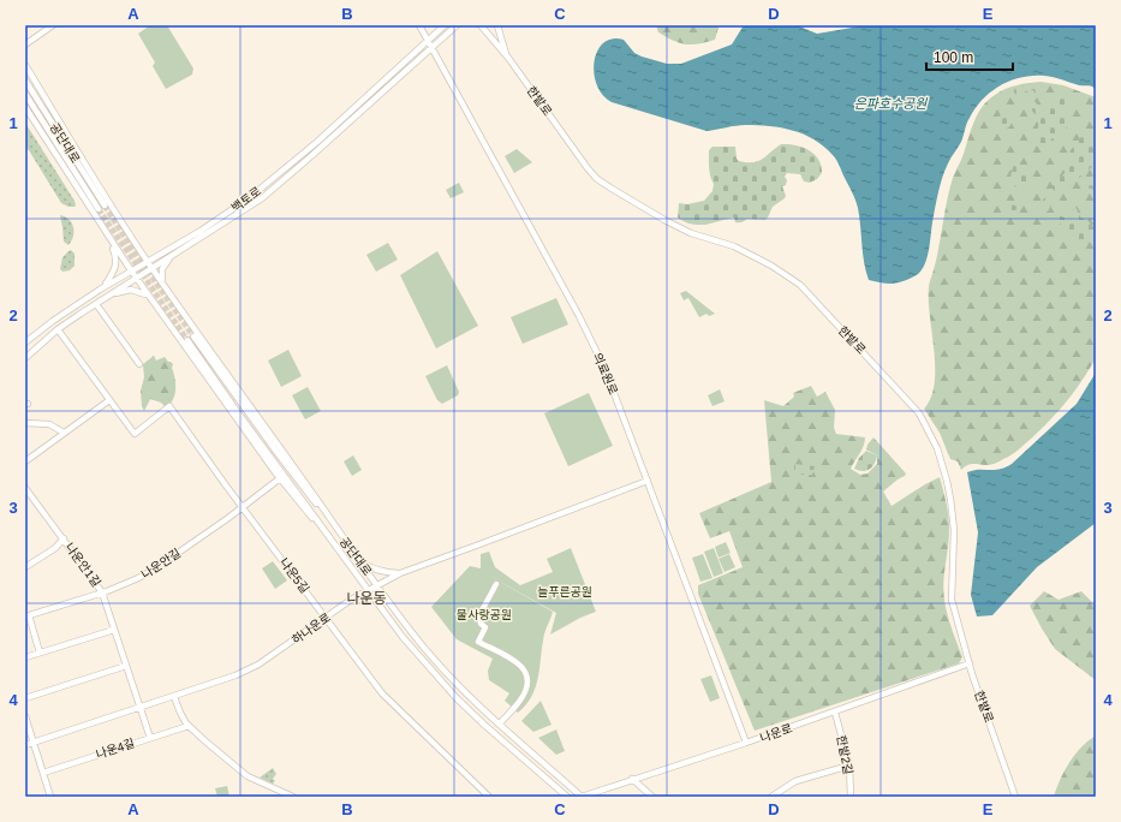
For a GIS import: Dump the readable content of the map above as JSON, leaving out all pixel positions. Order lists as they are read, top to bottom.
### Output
{
  "streets": {
    "street": [
      "한밭로",
      "공단대로",
      "백토로",
      "의료원로",
      "나운안길",
      "나운안1길",
      "나운5길",
      "하나운로",
      "나운로",
      "나운4길",
      "한밭2길"
    ]
  },
  "crossings": [
    ["한밭로", "나운로"],
    ["공단대로", "하나운로"],
    ["공단대로", "나운로"],
    ["백토로", "의료원로"],
    ["의료원로", "하나운로"],
    ["의료원로", "나운로"],
    ["나운안길", "나운안1길"],
    ["나운안길", "나운5길"],
    ["나운안1길", "하나운로"],
    ["나운안1길", "나운4길"],
    ["나운5길", "하나운로"],
    ["나운로", "한밭2길"]
  ],
  "districts": ["나운동"],
  "water": ["은파호수공원"],
  "parks": ["늘푸른공원", "물사랑공원"],
  "scale_bar": "100 m",
  "grid": {
    "columns": [
      "A",
      "B",
      "C",
      "D",
      "E"
    ],
    "rows": [
      "1",
      "2",
      "3",
      "4"
    ]
  }
}
